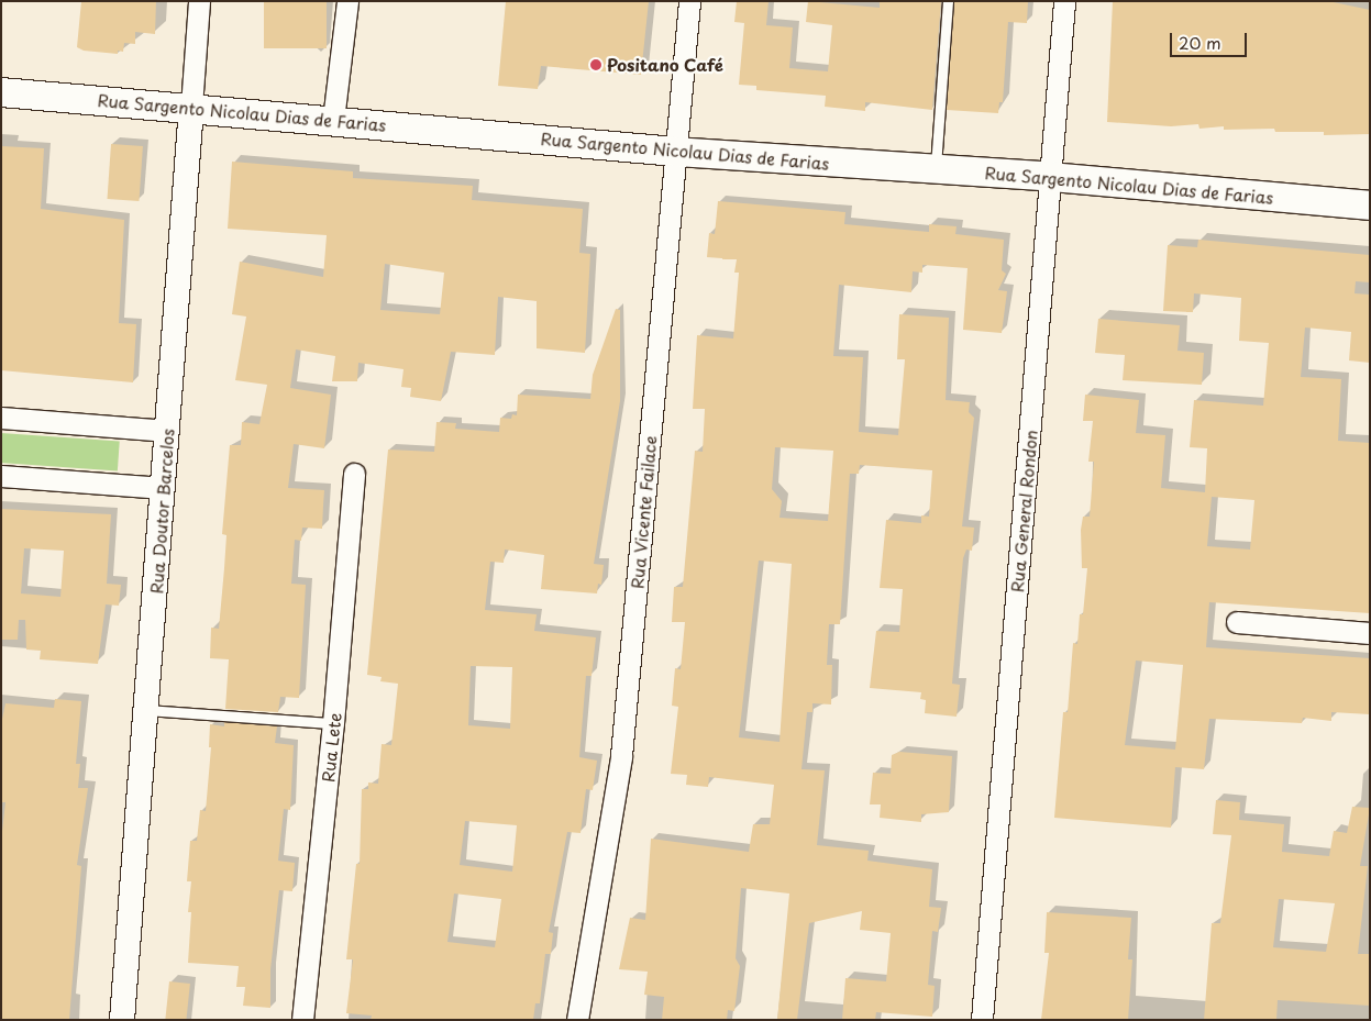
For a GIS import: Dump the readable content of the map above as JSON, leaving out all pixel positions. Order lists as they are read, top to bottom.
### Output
{
  "streets": {
    "main road": ["Rua Sargento Nicolau Dias de Farias"],
    "street": [
      "Rua Doutor Barcelos",
      "Rua General Rondon",
      "Rua Vicente Failace",
      "Rua Lete"
    ]
  },
  "crossings": [
    ["Rua Sargento Nicolau Dias de Farias", "Rua Doutor Barcelos"],
    ["Rua Sargento Nicolau Dias de Farias", "Rua General Rondon"],
    ["Rua Sargento Nicolau Dias de Farias", "Rua Vicente Failace"]
  ],
  "places": ["Positano Café"],
  "scale_bar": "20 m"
}
